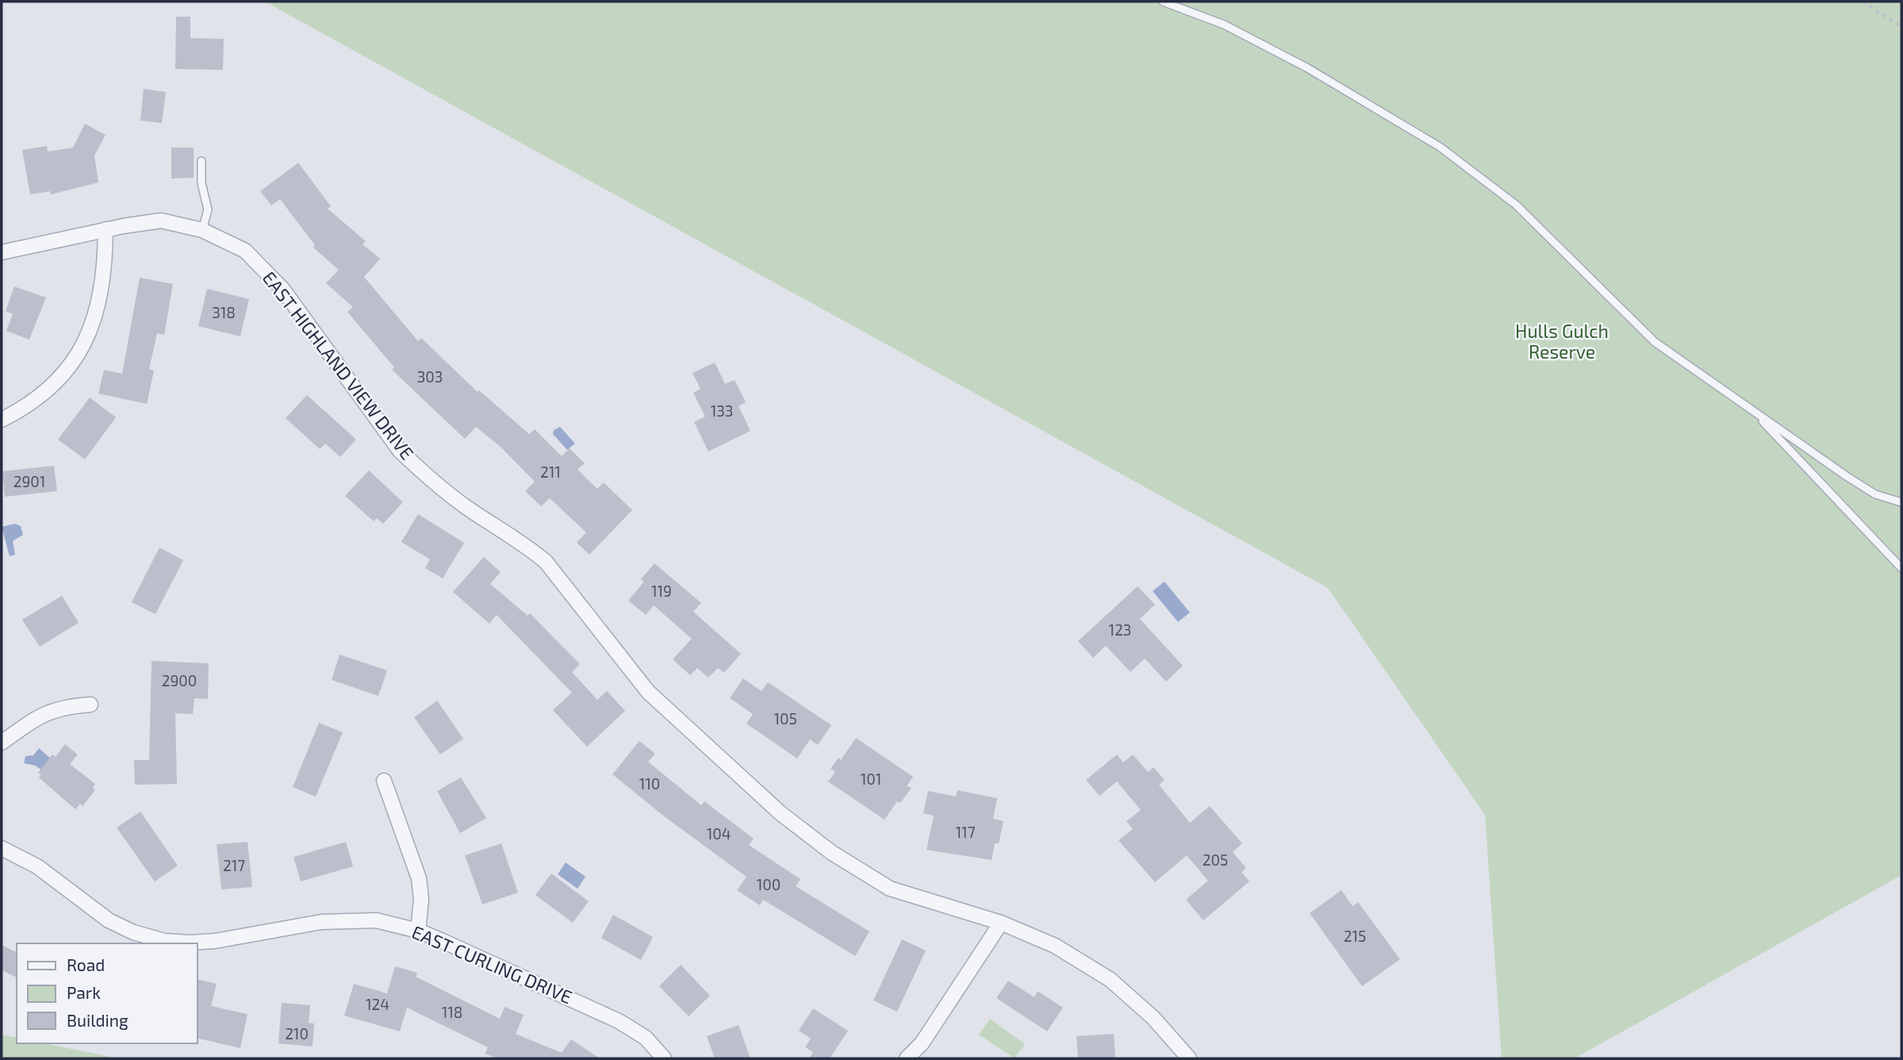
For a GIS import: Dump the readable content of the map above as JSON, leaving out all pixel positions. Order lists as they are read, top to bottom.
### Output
{
  "streets": {
    "street": ["EAST HIGHLAND VIEW DRIVE", "EAST CURLING DRIVE"]
  },
  "parks": ["Hulls Gulch Reserve"],
  "house_numbers": [
    "318",
    "303",
    "133",
    "211",
    "2901",
    "119",
    "123",
    "2900",
    "105",
    "101",
    "110",
    "117",
    "104",
    "205",
    "217",
    "100",
    "215",
    "124",
    "118",
    "210"
  ],
  "legend": ["Road", "Park", "Building"]
}
